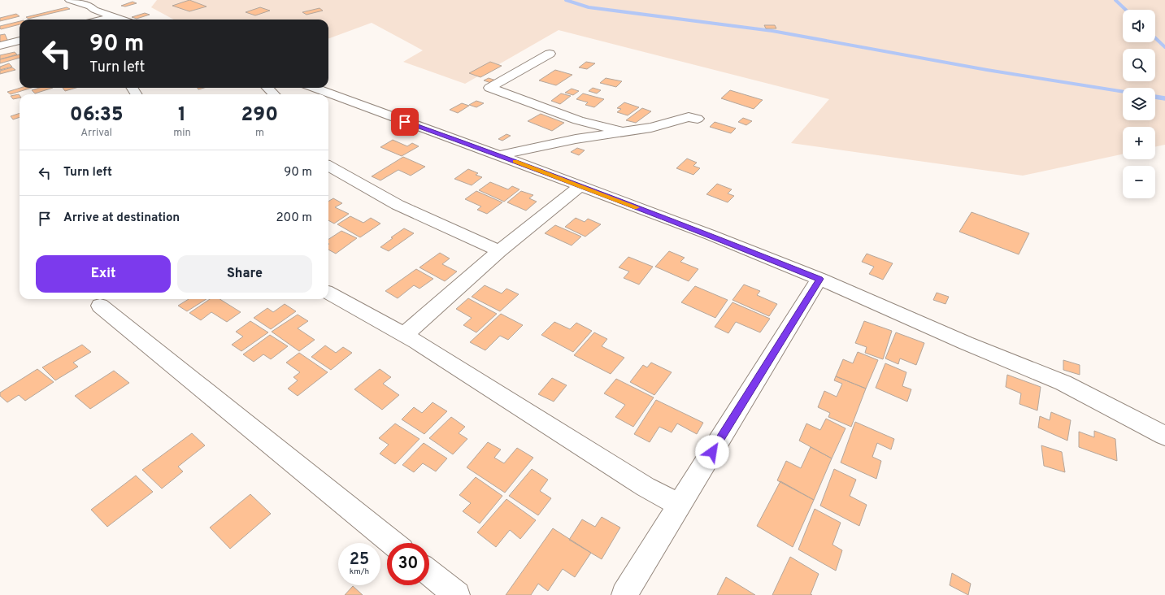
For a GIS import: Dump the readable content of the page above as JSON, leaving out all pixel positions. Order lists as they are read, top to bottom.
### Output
{
  "page": {
    "map_buttons": ["+", "−"],
    "turn": ["90 m", "Turn left"],
    "eta": [
      "06:35",
      "Arrival",
      "1",
      "min",
      "290",
      "m"
    ],
    "list": [
      {
        "name": "Turn left",
        "value": "90 m"
      },
      {
        "name": "Arrive at destination",
        "value": "200 m"
      }
    ],
    "buttons": ["Exit", "Share"],
    "speed": "25 km/h",
    "limit": "30"
  }
}
